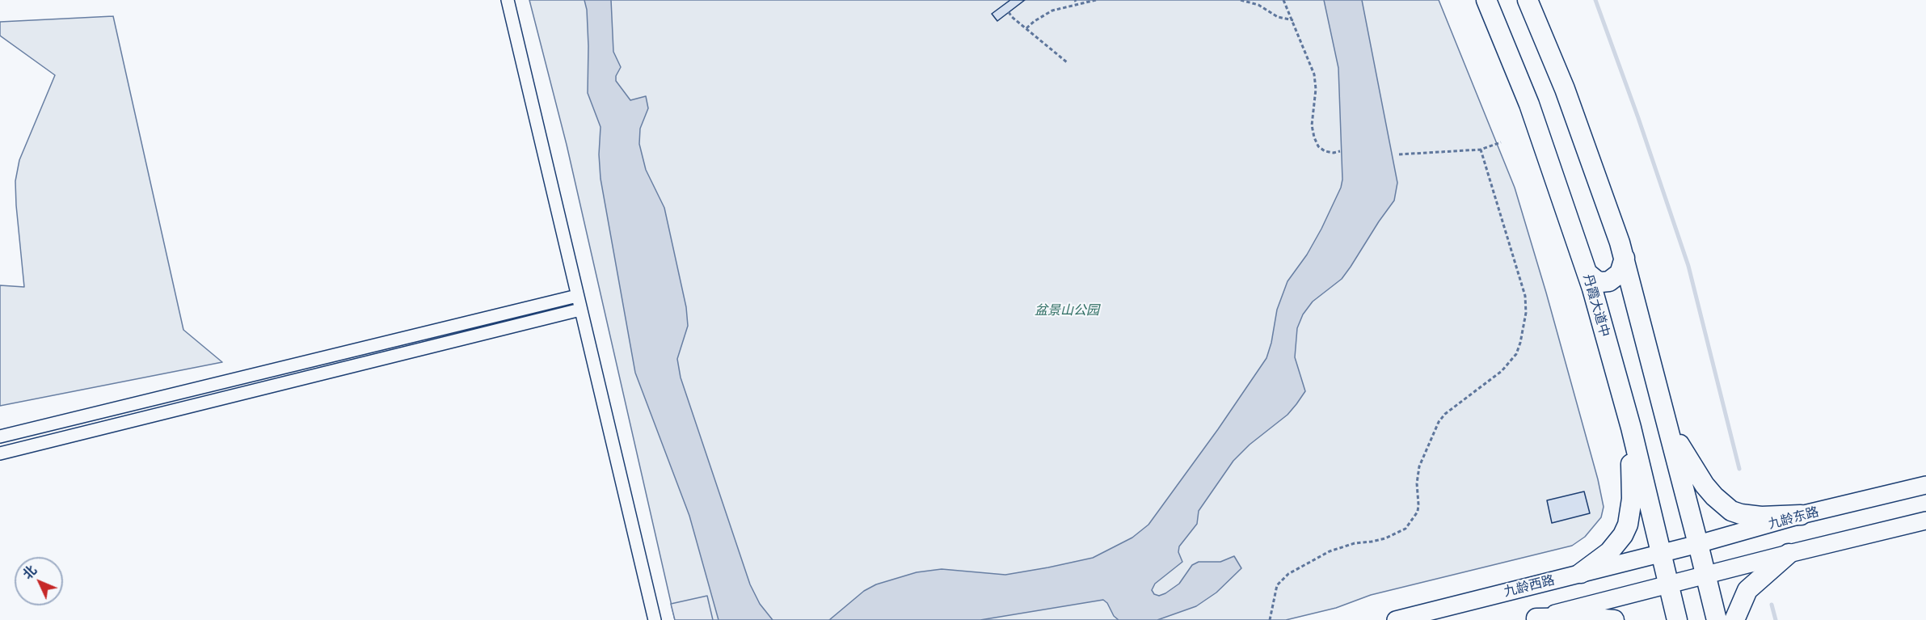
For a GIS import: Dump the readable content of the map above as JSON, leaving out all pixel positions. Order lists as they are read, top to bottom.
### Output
{
  "streets": {
    "main road": ["丹霞大道中", "九龄东路", "九龄西路"]
  },
  "crossings": [
    ["丹霞大道中", "九龄东路"],
    ["丹霞大道中", "九龄西路"],
    ["九龄东路", "九龄西路"]
  ],
  "parks": ["盆景山公园"],
  "north": "top left"
}
